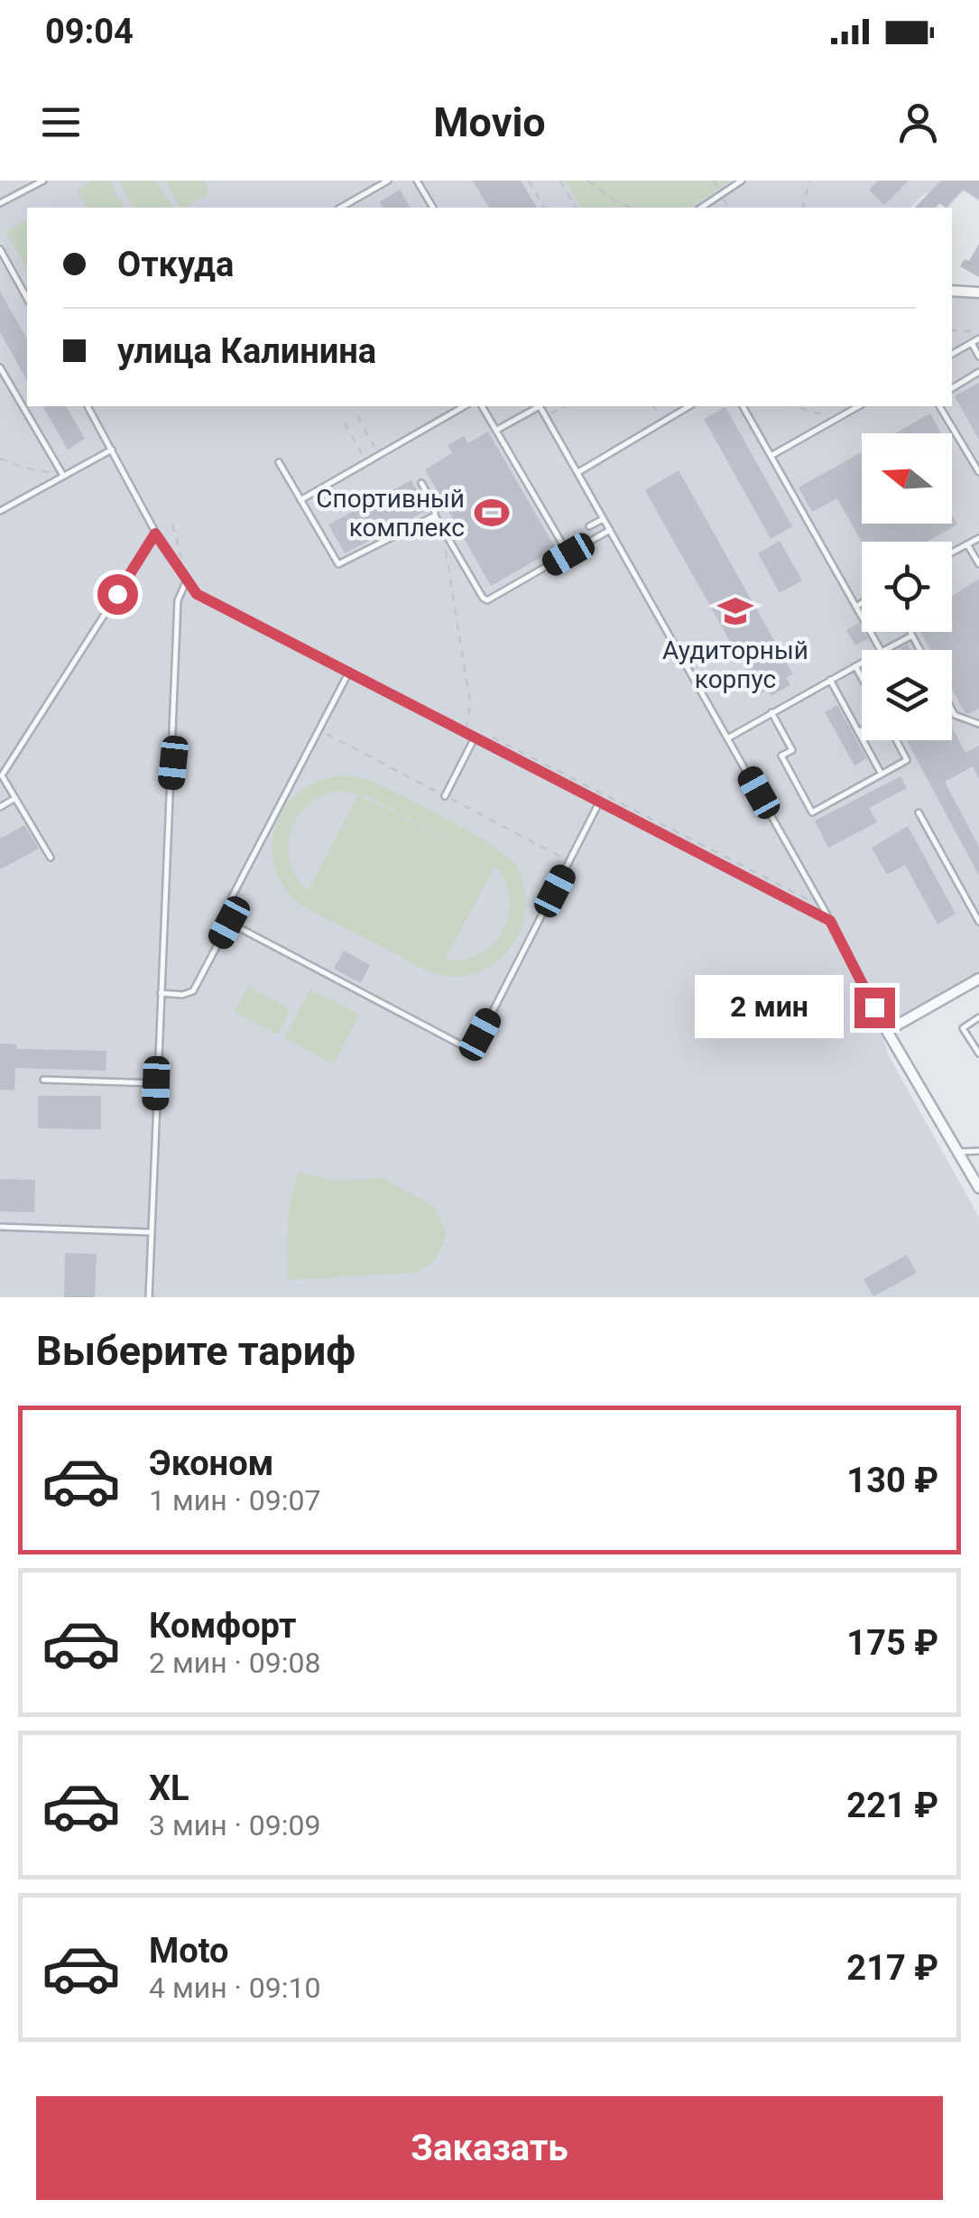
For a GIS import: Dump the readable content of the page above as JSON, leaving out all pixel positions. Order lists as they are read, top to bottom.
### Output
{
  "places": {
    "sports": ["Спортивный комплекс"],
    "school or university": ["Аудиторный корпус"]
  },
  "north": "left",
  "page": {
    "status": "09:04",
    "header": "Movio",
    "banner": ["Откуда", "улица Калинина"],
    "bubble": "2 мин",
    "heading": "Выберите тариф",
    "list": [
      {
        "name": "Эконом",
        "note": "1 мин · 09:07",
        "value": "130 ₽"
      },
      {
        "name": "Комфорт",
        "note": "2 мин · 09:08",
        "value": "175 ₽"
      },
      {
        "name": "XL",
        "note": "3 мин · 09:09",
        "value": "221 ₽"
      },
      {
        "name": "Moto",
        "note": "4 мин · 09:10",
        "value": "217 ₽"
      }
    ],
    "buttons": "Заказать"
  }
}
